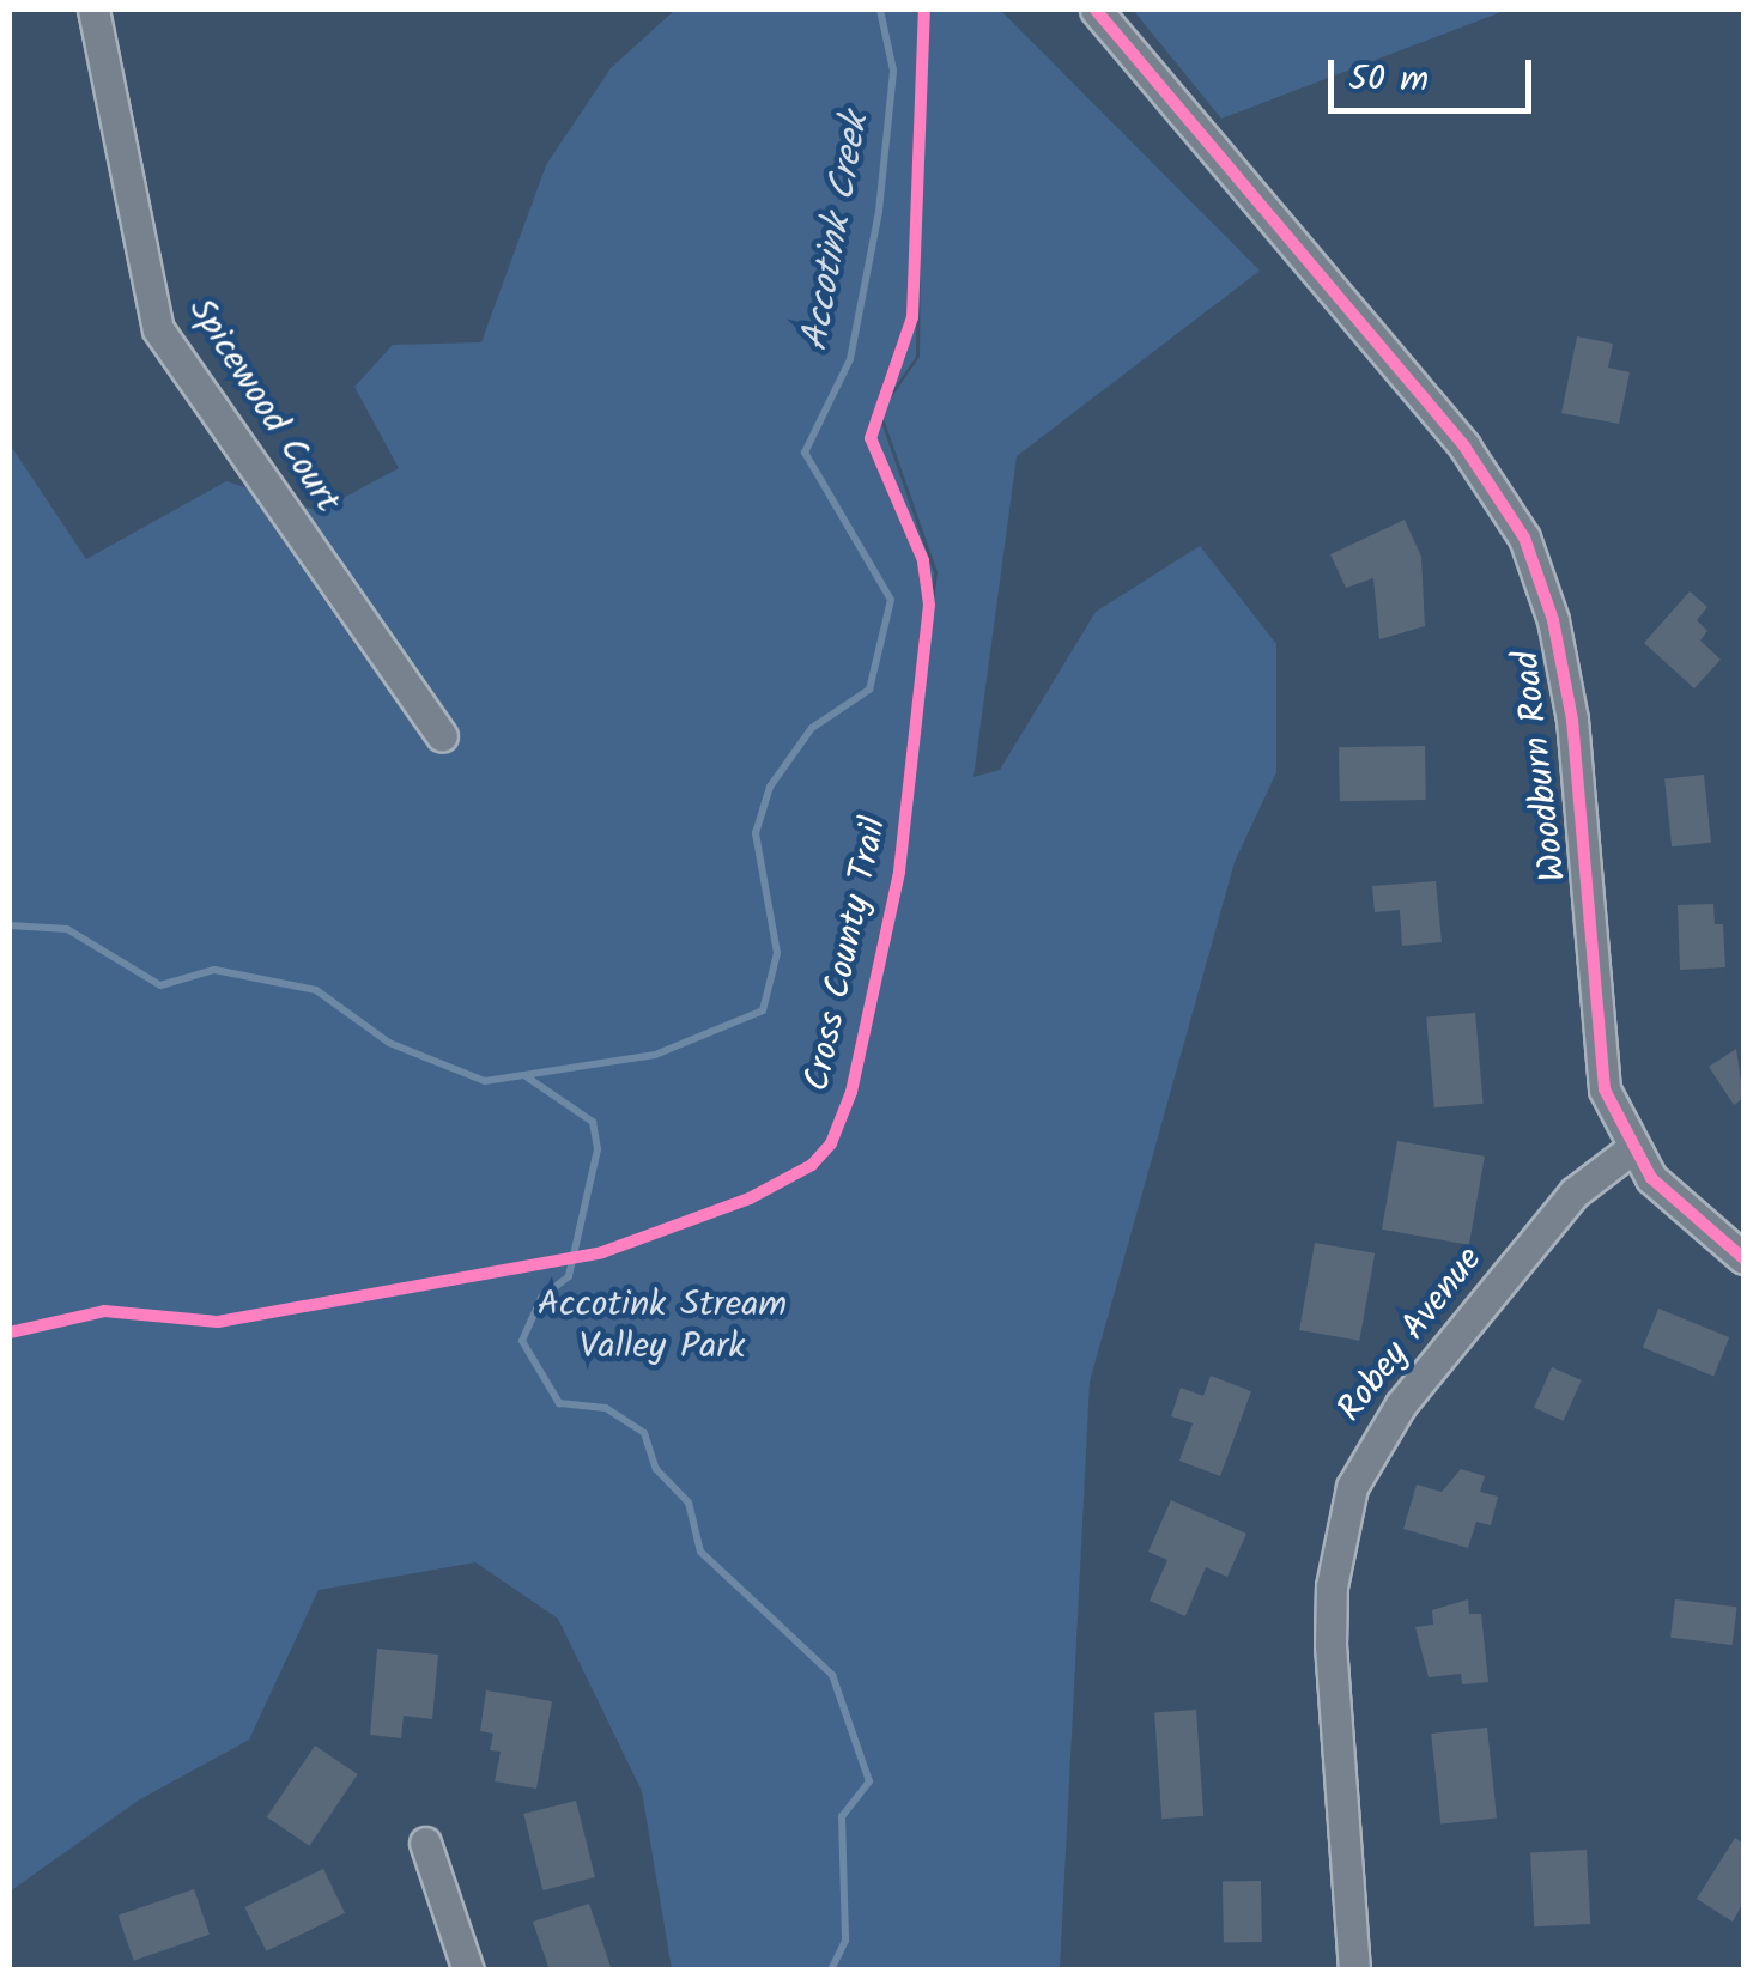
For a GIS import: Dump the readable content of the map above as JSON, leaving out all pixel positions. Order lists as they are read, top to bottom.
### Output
{
  "streets": {
    "street": ["Spicewood Court", "Woodburn Road", "Robey Avenue"],
    "cycle path": ["Cross County Trail"]
  },
  "crossings": [
    ["Woodburn Road", "Robey Avenue"]
  ],
  "water": ["Accotink Creek"],
  "parks": ["Accotink Stream Valley Park"],
  "scale_bar": "50 m"
}
